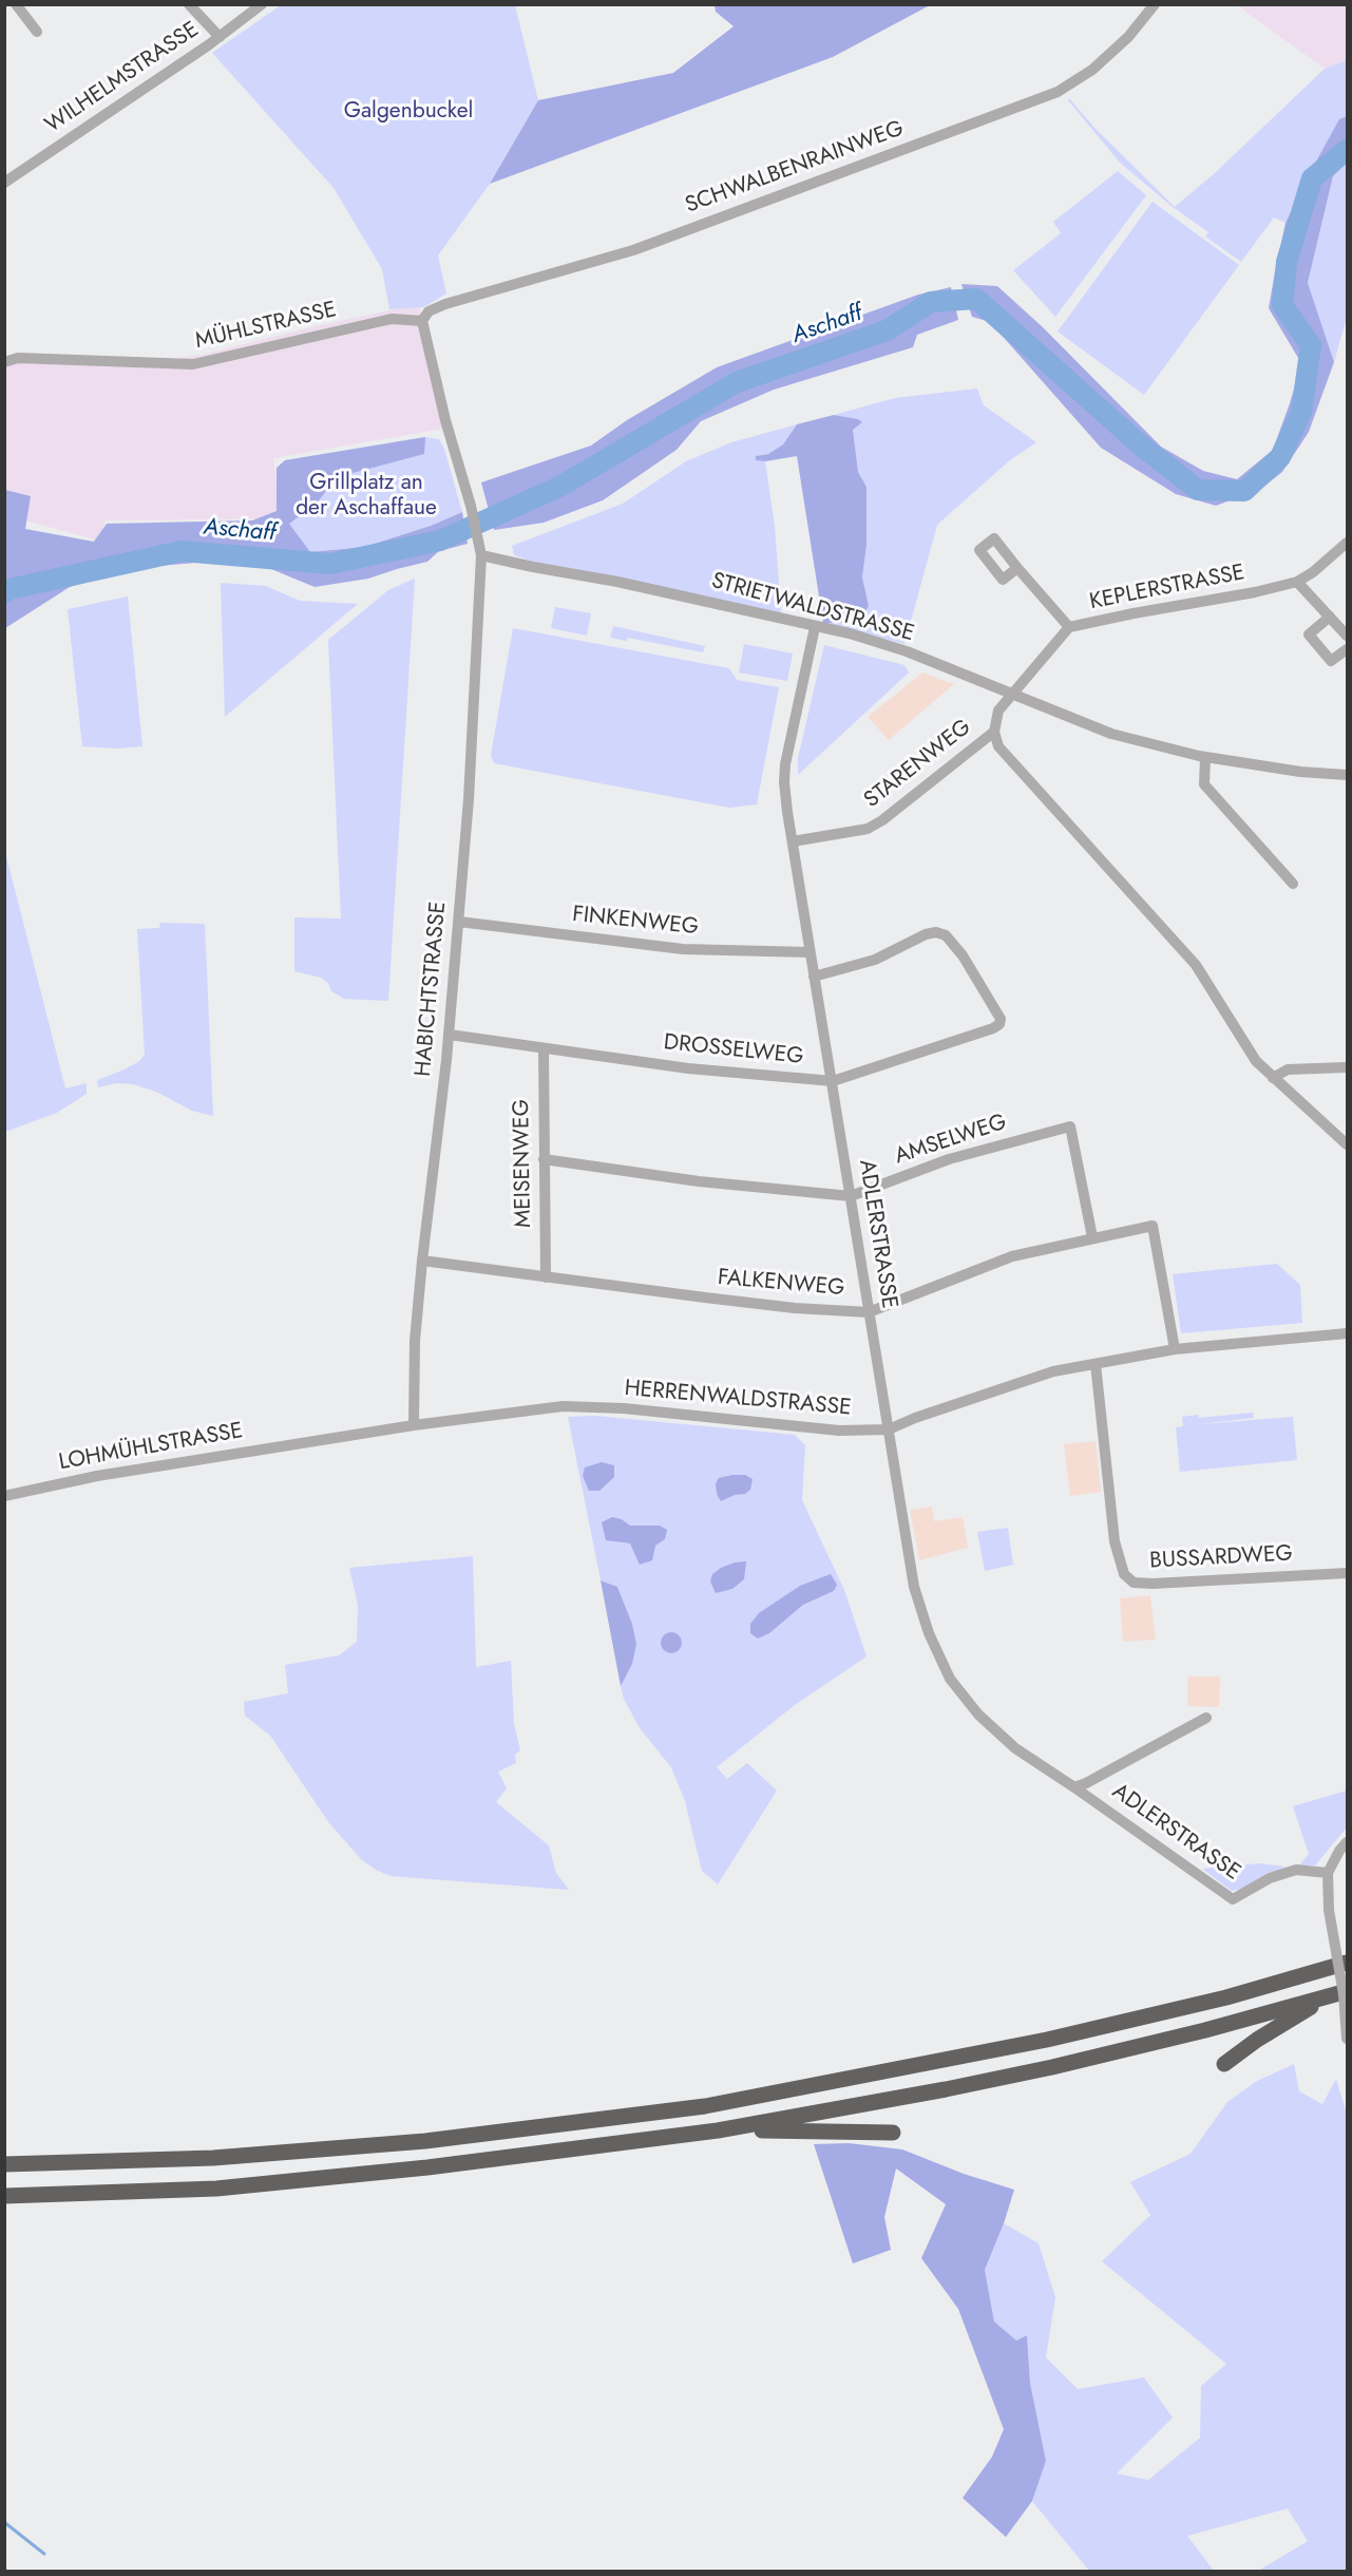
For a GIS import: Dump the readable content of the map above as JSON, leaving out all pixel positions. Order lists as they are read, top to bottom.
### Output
{
  "streets": {
    "street": [
      "WILHELMSTRASSE",
      "SCHWALBENRAINWEG",
      "MÜHLSTRASSE",
      "KEPLERSTRASSE",
      "STRIETWALDSTRASSE",
      "STARENWEG",
      "FINKENWEG",
      "HABICHTSTRASSE",
      "DROSSELWEG",
      "AMSELWEG",
      "MEISENWEG",
      "ADLERSTRASSE",
      "FALKENWEG",
      "HERRENWALDSTRASSE",
      "LOHMÜHLSTRASSE",
      "BUSSARDWEG"
    ]
  },
  "crossings": [
    ["SCHWALBENRAINWEG", "MÜHLSTRASSE"],
    ["KEPLERSTRASSE", "STRIETWALDSTRASSE"],
    ["STRIETWALDSTRASSE", "HABICHTSTRASSE"],
    ["STRIETWALDSTRASSE", "ADLERSTRASSE"],
    ["STARENWEG", "ADLERSTRASSE"],
    ["FINKENWEG", "HABICHTSTRASSE"],
    ["FINKENWEG", "ADLERSTRASSE"],
    ["HABICHTSTRASSE", "DROSSELWEG"],
    ["HABICHTSTRASSE", "FALKENWEG"],
    ["HABICHTSTRASSE", "HERRENWALDSTRASSE"],
    ["DROSSELWEG", "MEISENWEG"],
    ["DROSSELWEG", "ADLERSTRASSE"],
    ["AMSELWEG", "MEISENWEG"],
    ["AMSELWEG", "ADLERSTRASSE"],
    ["AMSELWEG", "FALKENWEG"],
    ["MEISENWEG", "FALKENWEG"],
    ["ADLERSTRASSE", "FALKENWEG"],
    ["ADLERSTRASSE", "HERRENWALDSTRASSE"],
    ["FALKENWEG", "HERRENWALDSTRASSE"],
    ["HERRENWALDSTRASSE", "LOHMÜHLSTRASSE"],
    ["HERRENWALDSTRASSE", "BUSSARDWEG"]
  ],
  "water": ["Aschaff"],
  "parks": ["Galgenbuckel", "Grillplatz an der Aschaffaue"]
}
